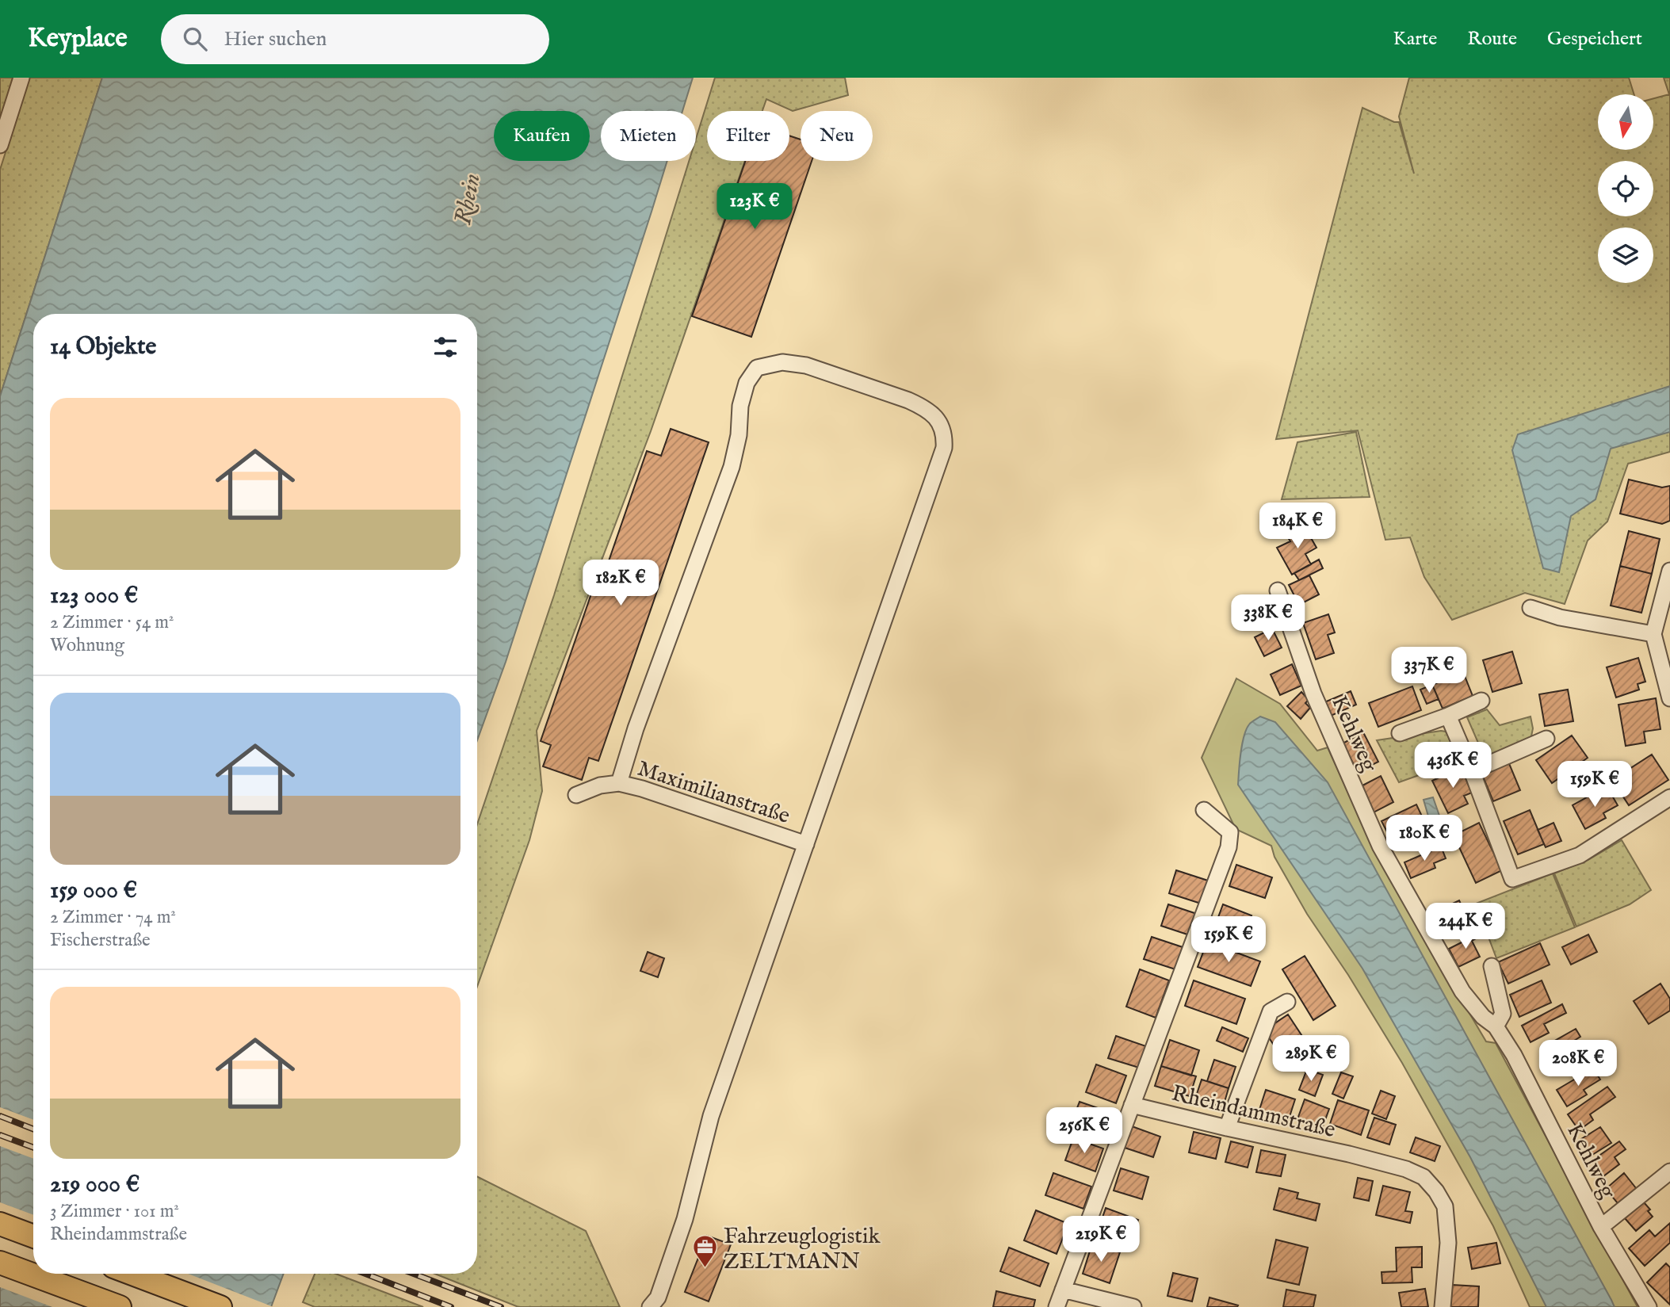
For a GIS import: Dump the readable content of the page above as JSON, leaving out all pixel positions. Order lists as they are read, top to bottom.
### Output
{
  "streets": {
    "street": ["Kehlweg", "Maximilianstraße", "Rheindammstraße"]
  },
  "water": ["Rhein"],
  "places": {
    "office": ["Fahrzeuglogistik ZELTMANN"]
  },
  "north": "bottom",
  "page": {
    "header": "Keyplace",
    "search": "Hier suchen",
    "nav": ["Karte", "Route", "Gespeichert"],
    "chip": [
      "Kaufen",
      "Mieten",
      "Filter",
      "Neu"
    ],
    "price": [
      "123K €",
      "184K €",
      "182K €",
      "338K €",
      "337K €",
      "436K €",
      "159K €",
      "180K €",
      "244K €",
      "159K €",
      "289K €",
      "208K €",
      "256K €",
      "219K €"
    ],
    "heading": "14 Objekte",
    "list": [
      {
        "name": "123 000 €",
        "note": "2 Zimmer · 54 m² · Wohnung"
      },
      {
        "name": "159 000 €",
        "note": "2 Zimmer · 74 m² · Fischerstraße"
      },
      {
        "name": "219 000 €",
        "note": "3 Zimmer · 101 m² · Rheindammstraße"
      }
    ]
  }
}
